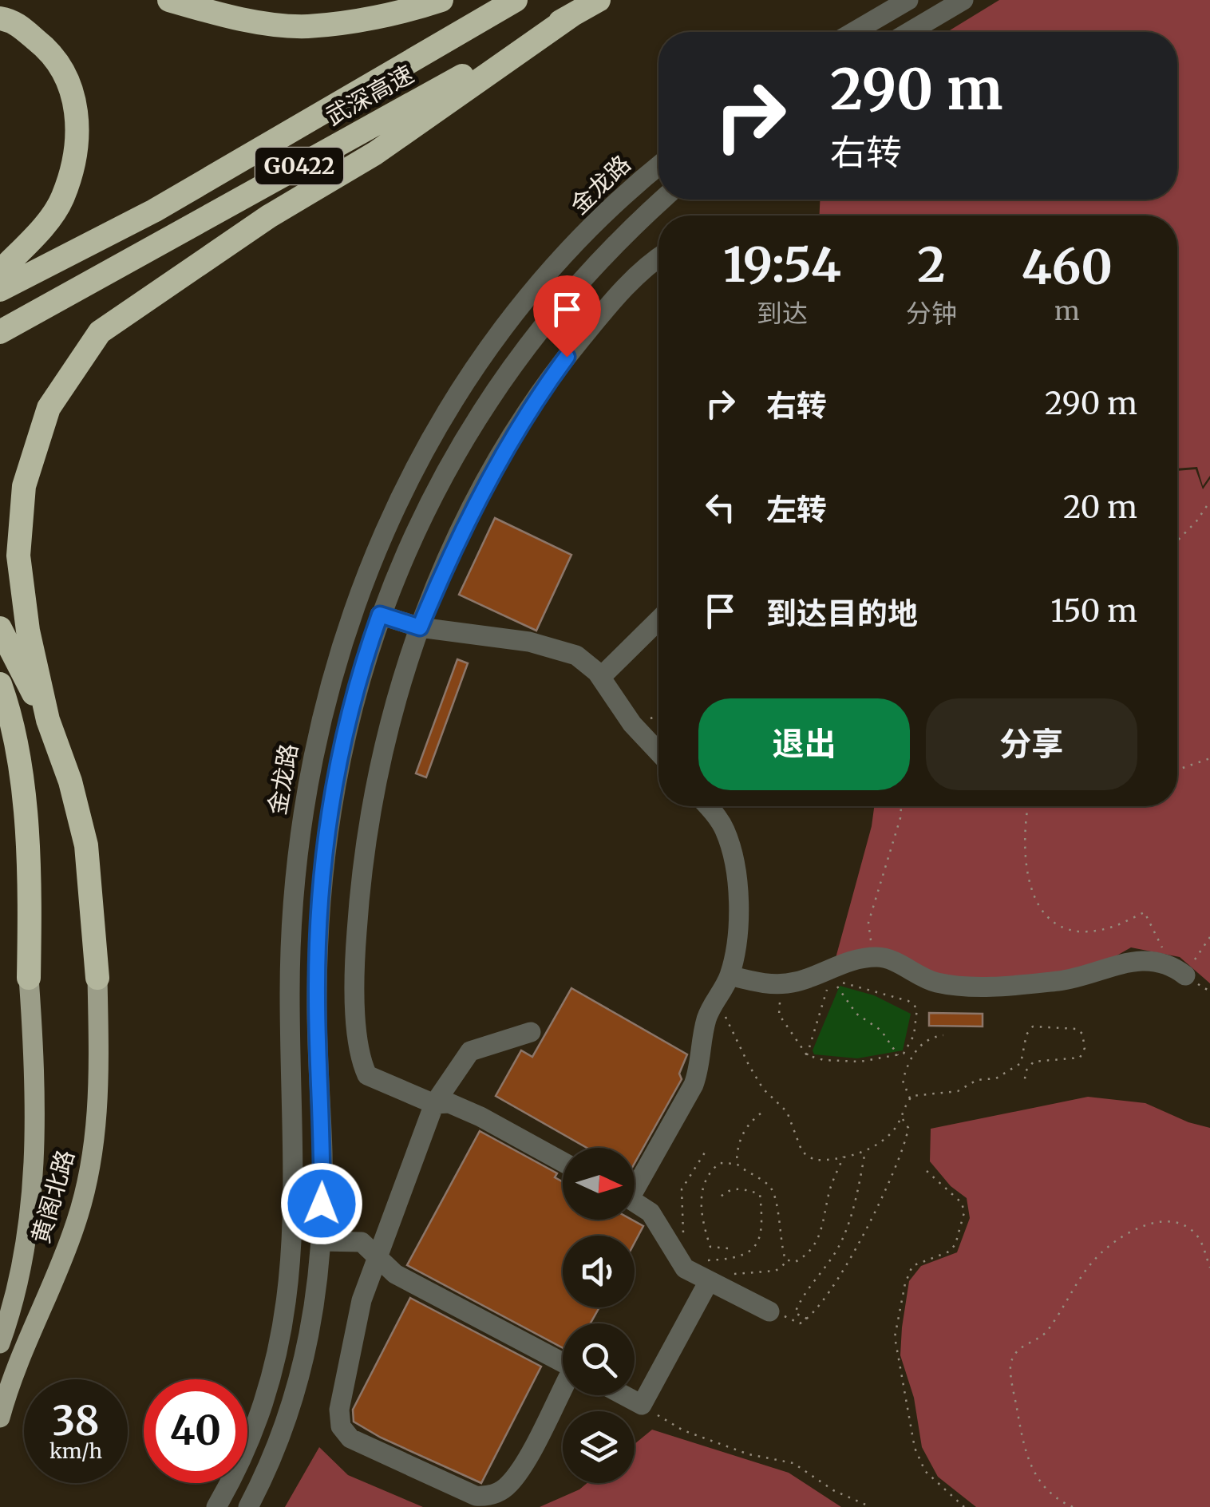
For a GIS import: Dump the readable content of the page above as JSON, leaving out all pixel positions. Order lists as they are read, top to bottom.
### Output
{
  "streets": {
    "highway": ["武深高速", "G0422"],
    "main road": ["黄阁北路"],
    "street": ["金龙路"]
  },
  "north": "right",
  "page": {
    "turn": ["290 m", "右转"],
    "eta": [
      "19:54",
      "到达",
      "2",
      "分钟",
      "460",
      "m"
    ],
    "list": [
      {
        "name": "右转",
        "value": "290 m"
      },
      {
        "name": "左转",
        "value": "20 m"
      },
      {
        "name": "到达目的地",
        "value": "150 m"
      }
    ],
    "buttons": ["退出", "分享"],
    "speed": "38 km/h",
    "limit": "40"
  }
}
